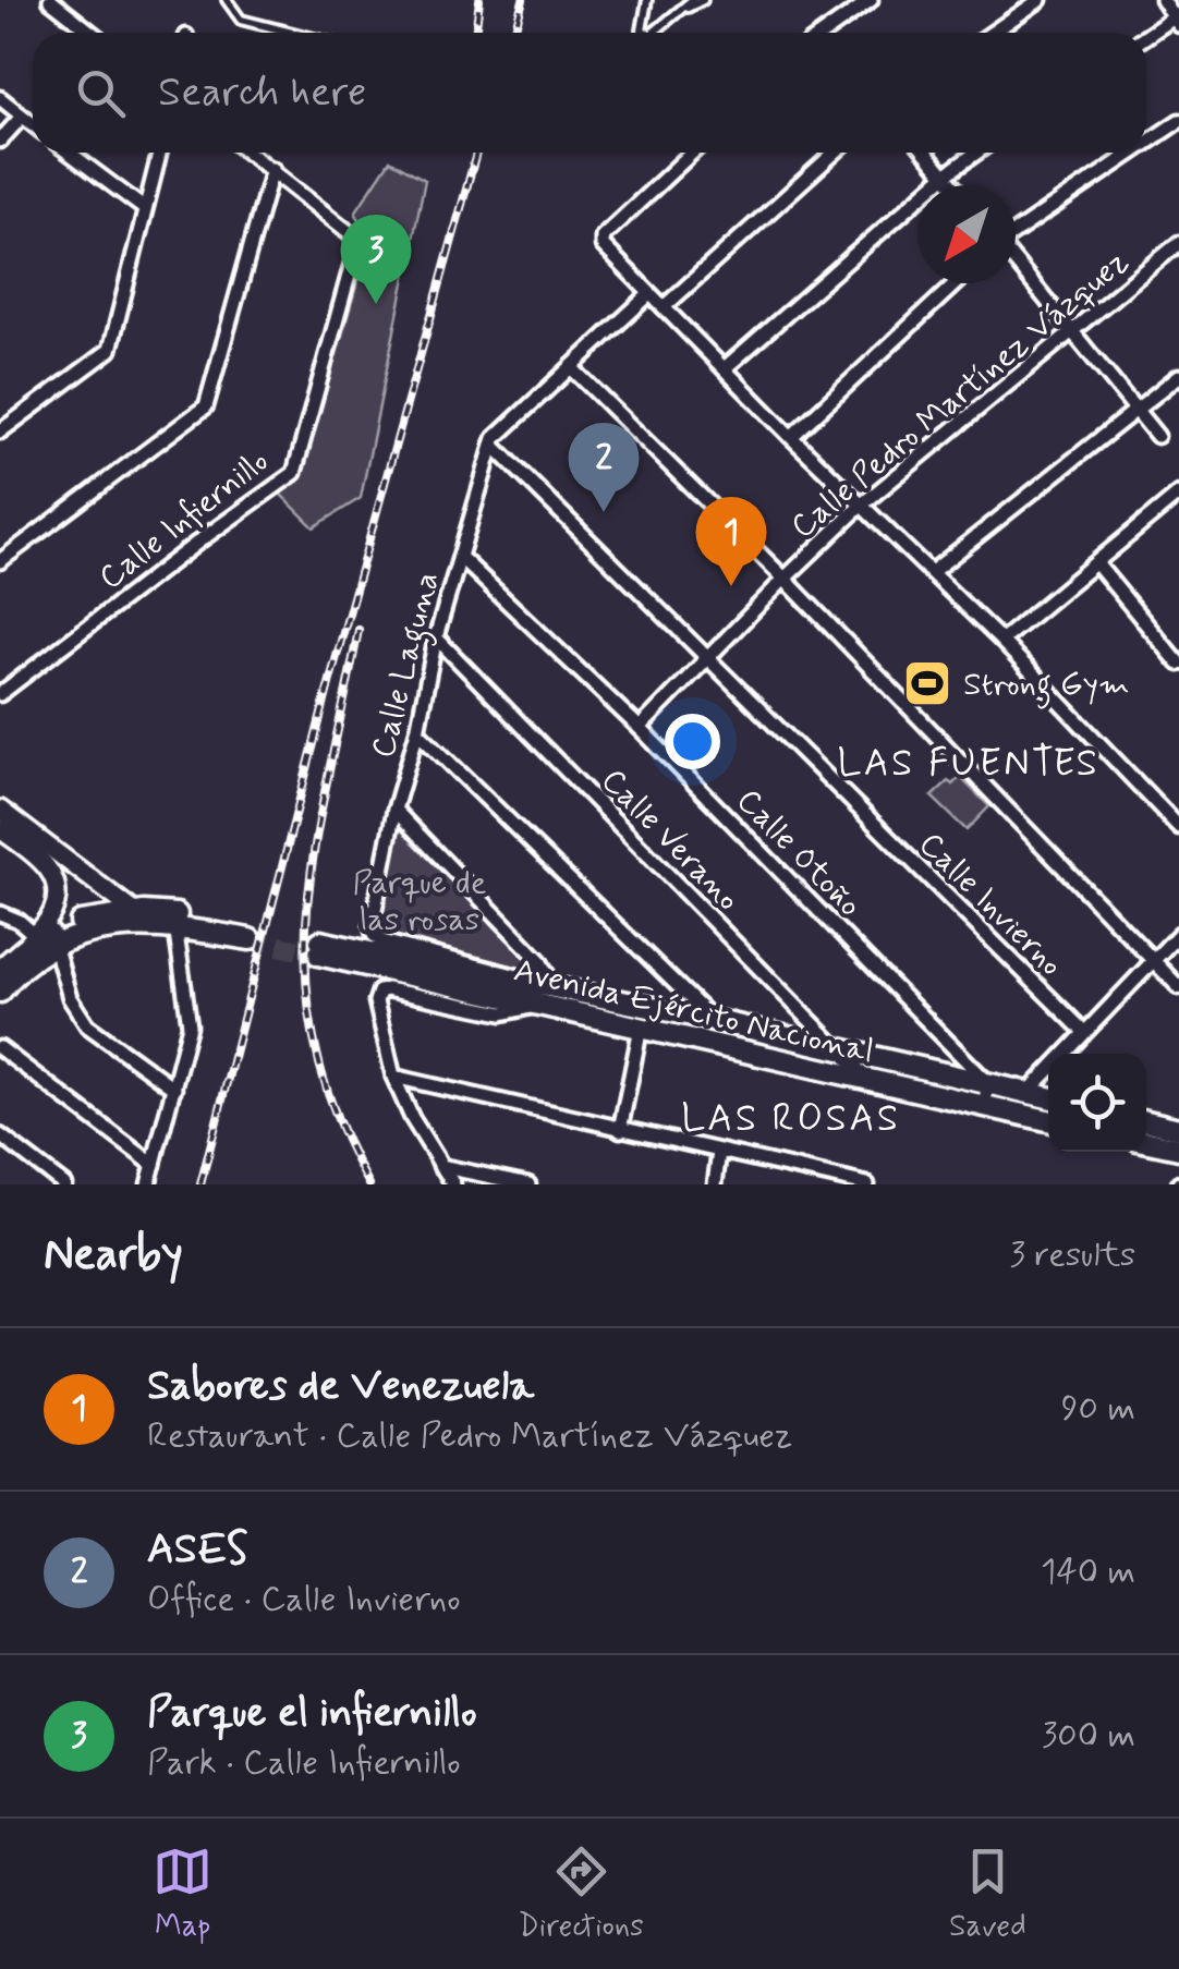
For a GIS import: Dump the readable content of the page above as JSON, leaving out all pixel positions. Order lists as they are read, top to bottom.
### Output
{
  "streets": {
    "main road": ["Avenida Ejército Nacional"],
    "street": [
      "Calle Pedro Martínez Vázquez",
      "Calle Infiernillo",
      "Calle Laguna",
      "Calle Verano",
      "Calle Otoño",
      "Calle Invierno"
    ]
  },
  "crossings": [
    ["Calle Pedro Martínez Vázquez", "Calle Otoño"],
    ["Calle Pedro Martínez Vázquez", "Calle Invierno"],
    ["Calle Laguna", "Calle Verano"],
    ["Calle Laguna", "Calle Otoño"],
    ["Calle Laguna", "Calle Invierno"],
    ["Calle Laguna", "Avenida Ejército Nacional"],
    ["Calle Verano", "Avenida Ejército Nacional"],
    ["Calle Otoño", "Avenida Ejército Nacional"]
  ],
  "districts": ["LAS FUENTES", "LAS ROSAS"],
  "parks": ["Parque de las rosas"],
  "places": {
    "sports": ["Strong Gym"]
  },
  "north": "bottom left",
  "page": {
    "search": "Search here",
    "pins": ["3", "2", "1"],
    "heading": ["Nearby", "3 results"],
    "list": [
      {
        "mark": "1",
        "name": "Sabores de Venezuela",
        "note": "Restaurant · Calle Pedro Martínez Vázquez",
        "value": "90 m"
      },
      {
        "mark": "2",
        "name": "ASES",
        "note": "Office · Calle Invierno",
        "value": "140 m"
      },
      {
        "mark": "3",
        "name": "Parque el infiernillo",
        "note": "Park · Calle Infiernillo",
        "value": "300 m"
      }
    ],
    "nav": ["Map", "Directions", "Saved"]
  }
}
